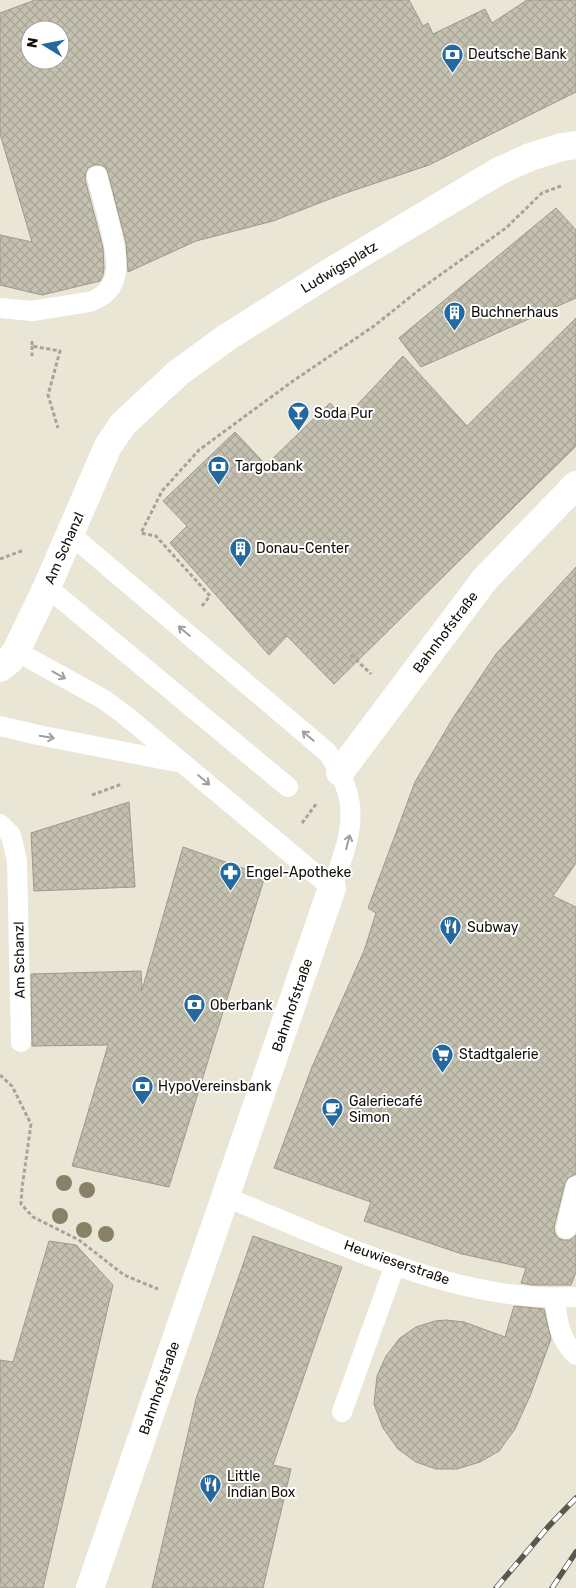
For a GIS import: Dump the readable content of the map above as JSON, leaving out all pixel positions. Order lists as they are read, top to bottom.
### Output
{
  "streets": {
    "street": ["Ludwigsplatz", "Am Schanzl", "Bahnhofstraße"],
    "lane": ["Heuwieserstraße"]
  },
  "crossings": [
    ["Ludwigsplatz", "Am Schanzl"],
    ["Bahnhofstraße", "Heuwieserstraße"]
  ],
  "places": {
    "bank": [
      "Deutsche Bank",
      "Targobank",
      "Oberbank",
      "HypoVereinsbank"
    ],
    "building": ["Buchnerhaus", "Donau-Center"],
    "bar": ["Soda Pur"],
    "pharmacy": ["Engel-Apotheke"],
    "restaurant": ["Subway", "Little Indian Box"],
    "supermarket": ["Stadtgalerie"],
    "cafe": ["Galeriecafé Simon"]
  },
  "north": "left"
}
